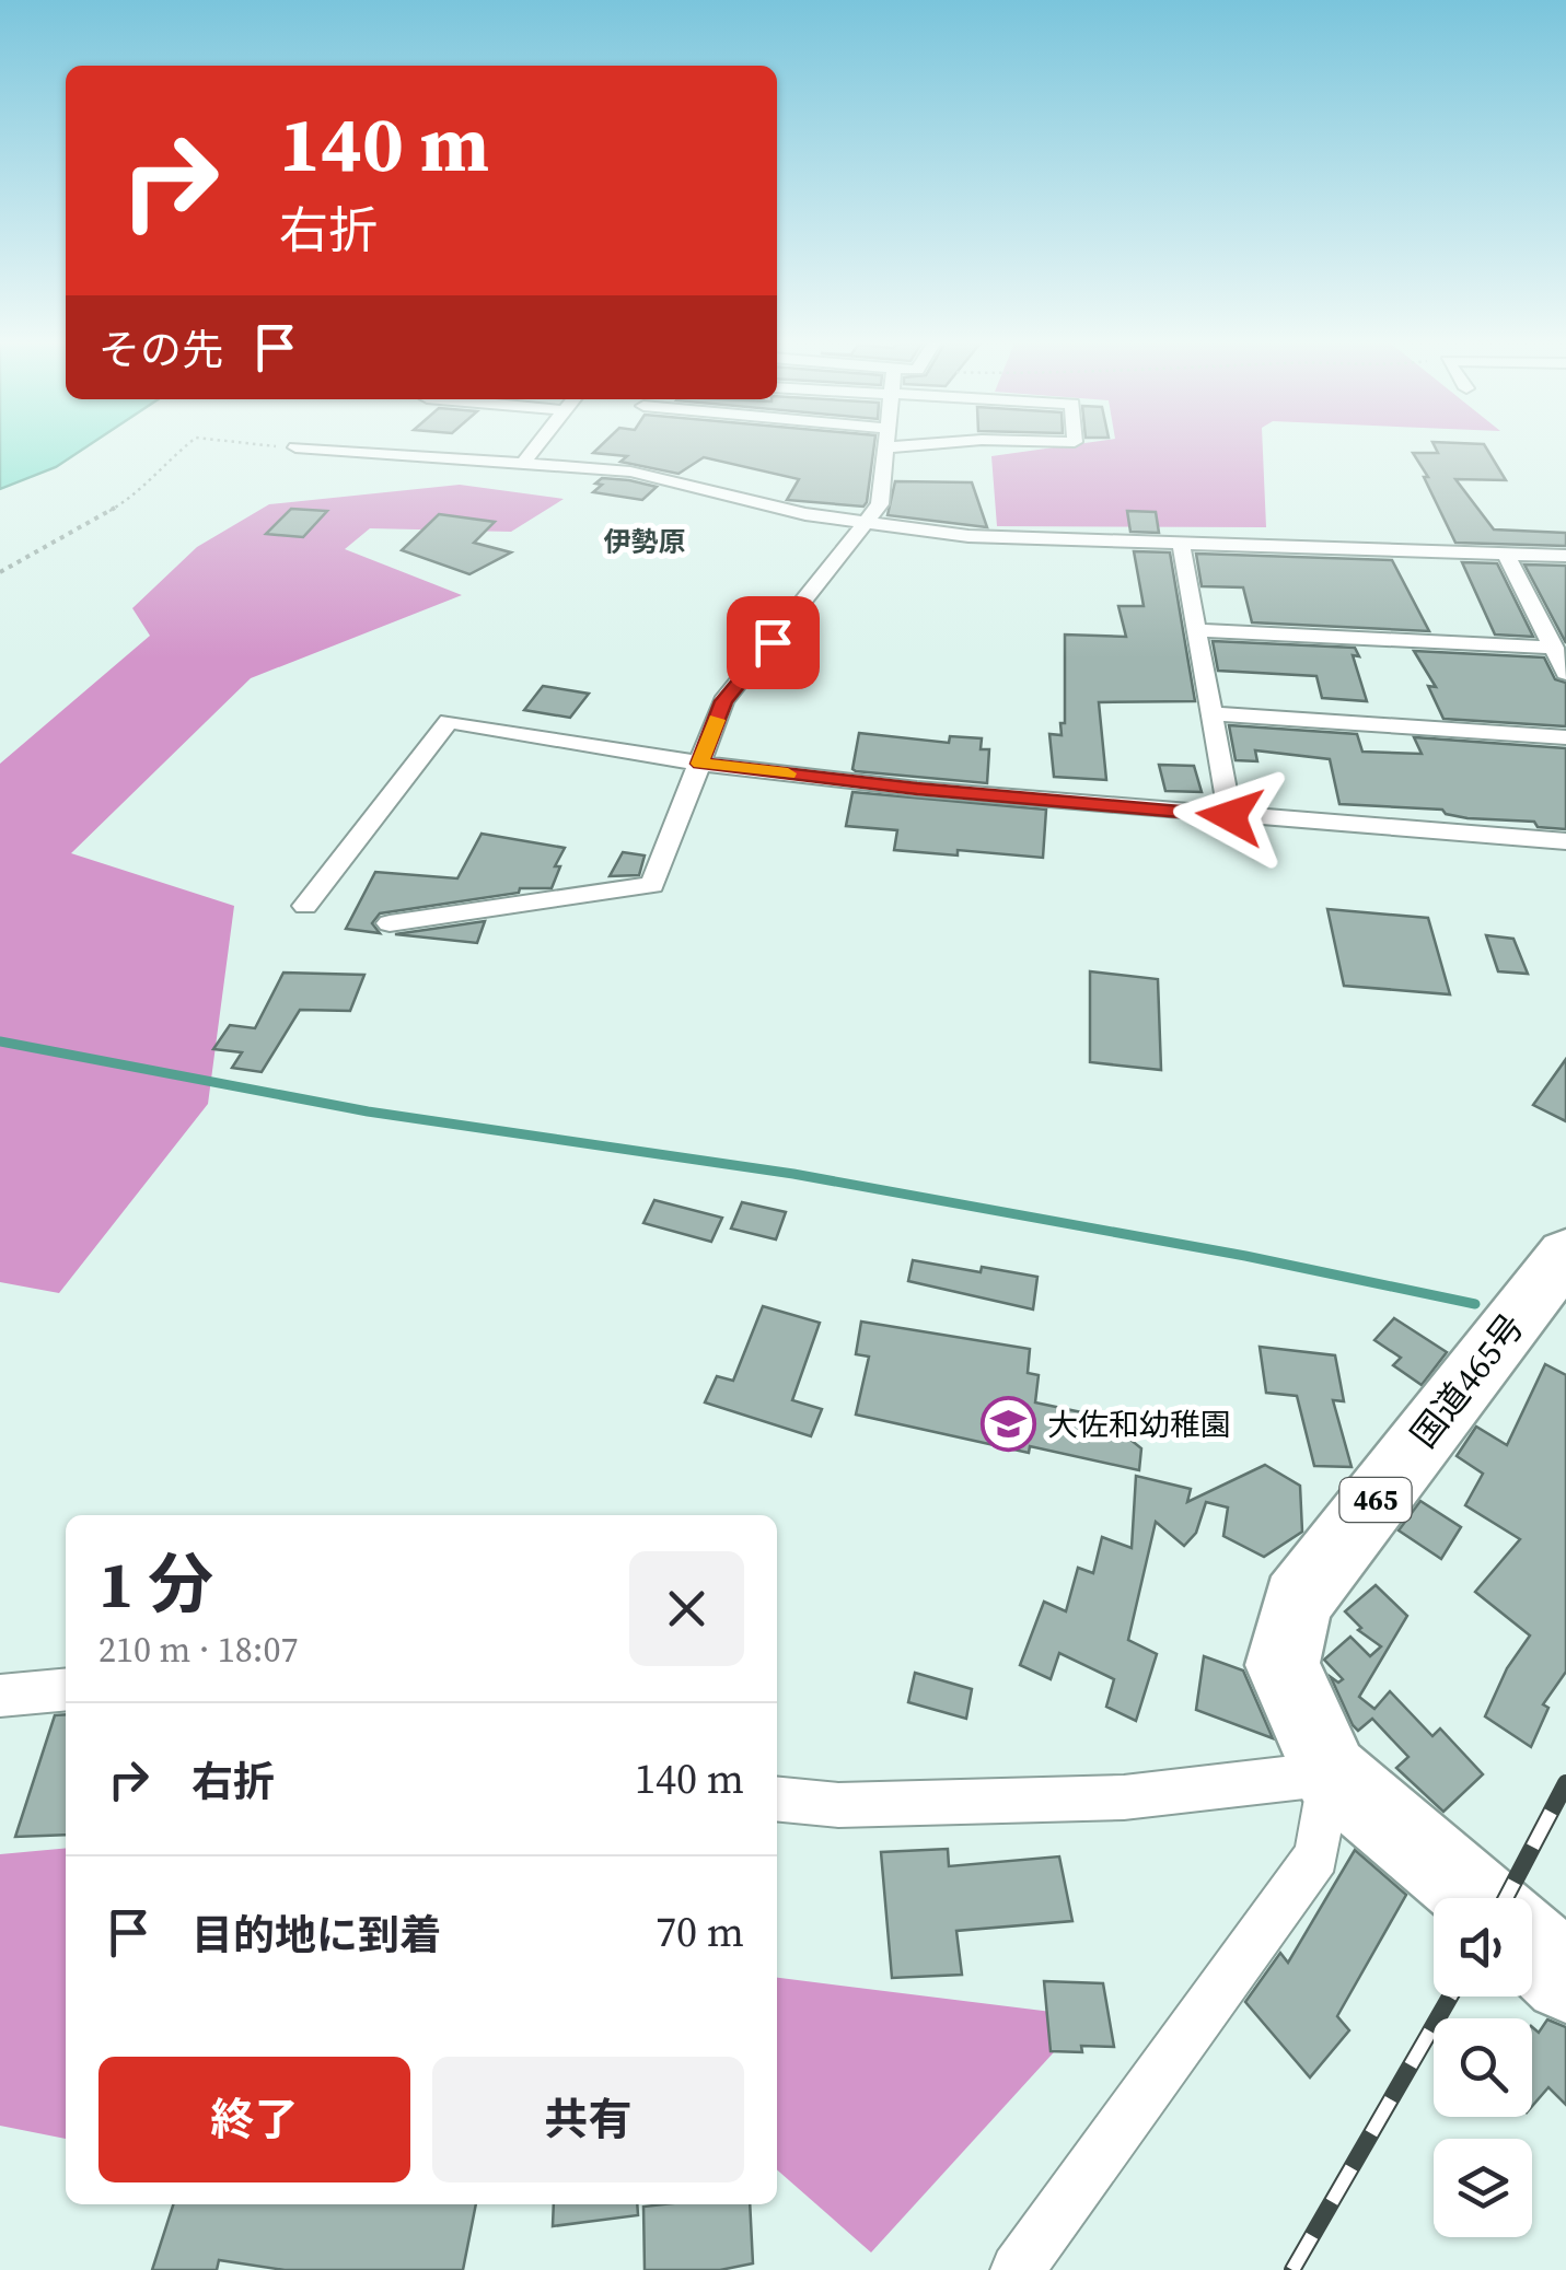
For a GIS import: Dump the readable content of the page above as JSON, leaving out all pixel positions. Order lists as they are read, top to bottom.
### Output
{
  "streets": {
    "highway": ["国道465号", "465"]
  },
  "districts": ["伊勢原"],
  "places": {
    "school or university": ["大佐和幼稚園"]
  },
  "page": {
    "turn": ["140 m", "右折"],
    "then": "その先",
    "heading": ["1 分", "210 m · 18:07"],
    "list": [
      {
        "name": "右折",
        "value": "140 m"
      },
      {
        "name": "目的地に到着",
        "value": "70 m"
      }
    ],
    "buttons": ["終了", "共有"]
  }
}
